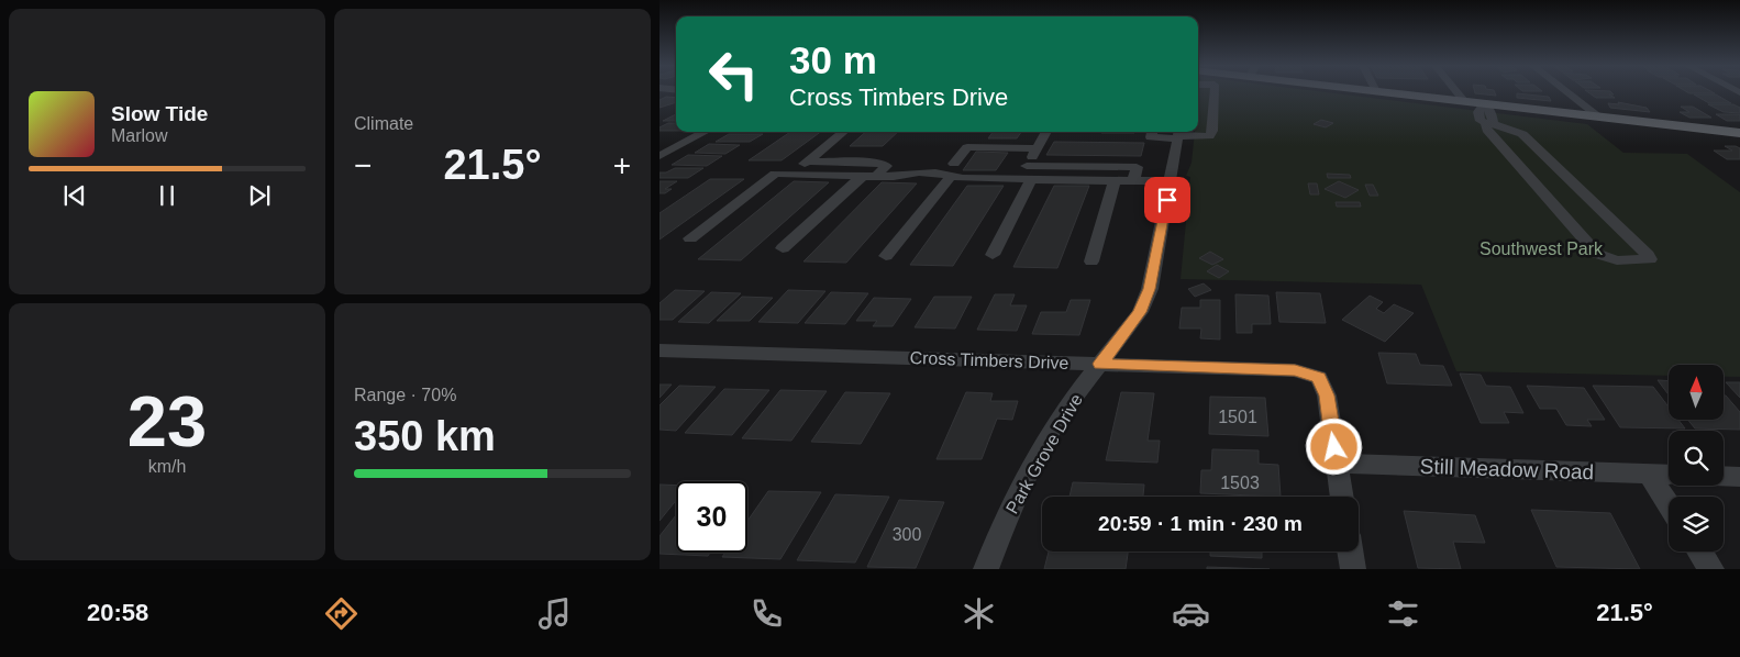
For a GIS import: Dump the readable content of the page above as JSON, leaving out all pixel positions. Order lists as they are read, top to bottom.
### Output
{
  "streets": {
    "street": ["Cross Timbers Drive", "Park Grove Drive", "Still Meadow Road"]
  },
  "crossings": [
    ["Cross Timbers Drive", "Park Grove Drive"],
    ["Cross Timbers Drive", "Still Meadow Road"]
  ],
  "parks": ["Southwest Park"],
  "house_numbers": ["1501", "1503", "300"],
  "north": "top",
  "page": {
    "tile": [
      "Climate",
      ["23", "km/h"],
      ["Range · 70%", "350 km"]
    ],
    "turn": ["30 m", "Cross Timbers Drive"],
    "song": ["Slow Tide", "Marlow"],
    "heat": ["−", "21.5°", "+"],
    "limit": "30",
    "trip": "20:59 · 1 min · 230 m",
    "tabs": ["20:58", "21.5°"]
  }
}
